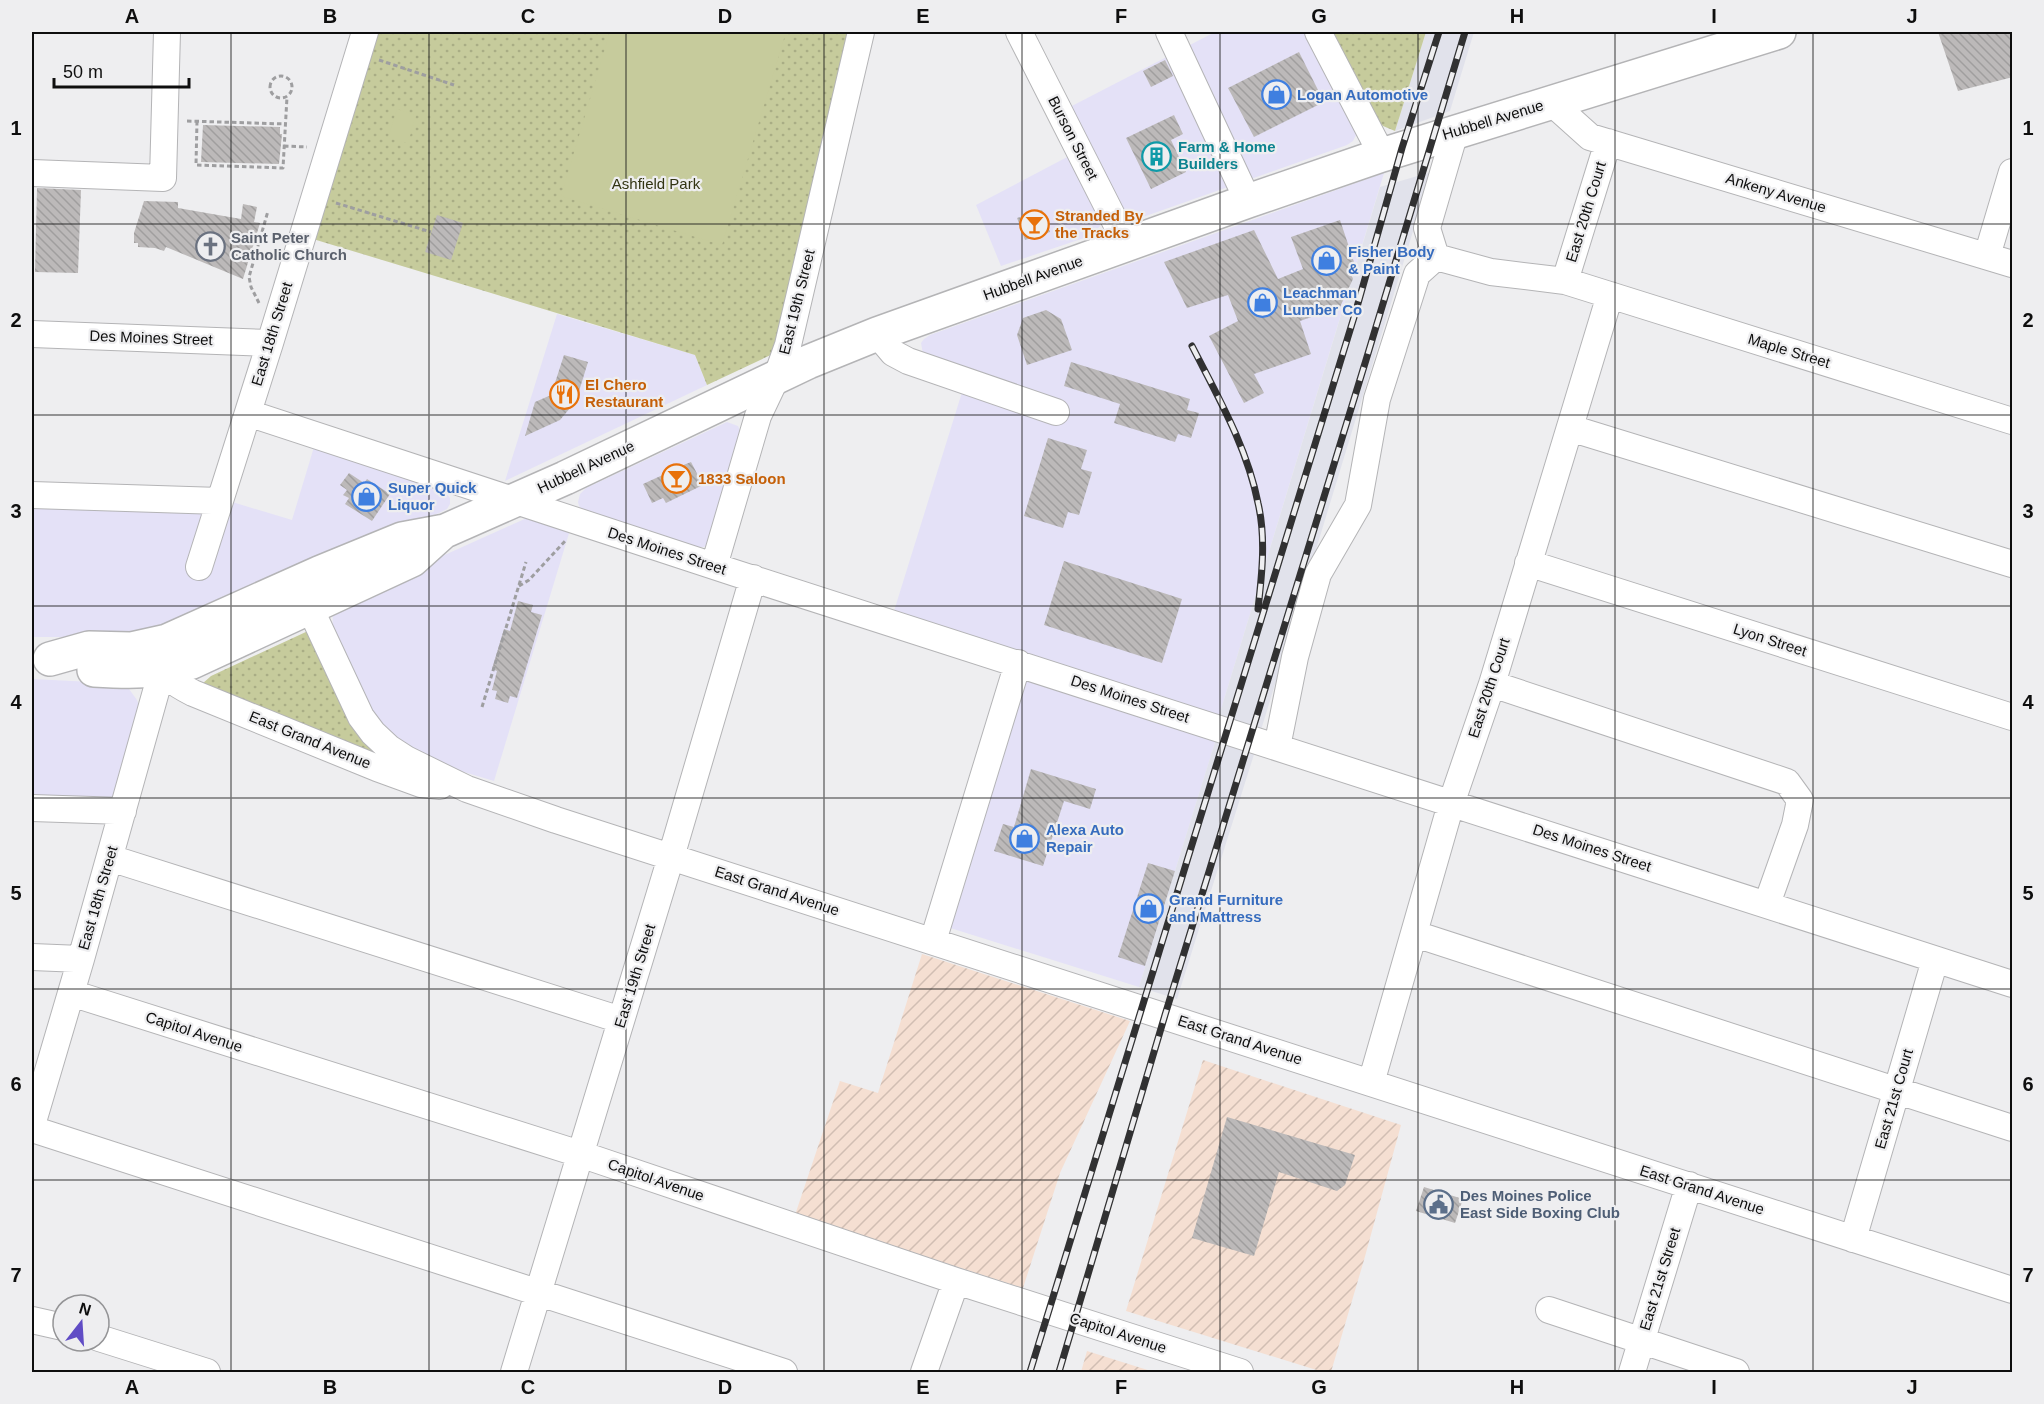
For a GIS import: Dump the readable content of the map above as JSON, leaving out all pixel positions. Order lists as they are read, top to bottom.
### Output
{
  "streets": {
    "main road": ["Hubbell Avenue"],
    "street": [
      "Burson Street",
      "Ankeny Avenue",
      "East 20th Court",
      "East 19th Street",
      "East 18th Street",
      "Des Moines Street",
      "Maple Street",
      "Lyon Street",
      "East Grand Avenue",
      "Capitol Avenue",
      "East 21st Court",
      "East 21st Street"
    ]
  },
  "crossings": [
    ["Hubbell Avenue", "Burson Street"],
    ["Hubbell Avenue", "Ankeny Avenue"],
    ["Hubbell Avenue", "East 19th Street"],
    ["Hubbell Avenue", "East 18th Street"],
    ["Hubbell Avenue", "Des Moines Street"],
    ["Hubbell Avenue", "East Grand Avenue"],
    ["Ankeny Avenue", "East 20th Court"],
    ["East 20th Court", "Des Moines Street"],
    ["East 20th Court", "Maple Street"],
    ["East 20th Court", "Lyon Street"],
    ["East 20th Court", "East Grand Avenue"],
    ["East 19th Street", "Des Moines Street"],
    ["East 19th Street", "East Grand Avenue"],
    ["East 19th Street", "Capitol Avenue"],
    ["East 18th Street", "Des Moines Street"],
    ["East 18th Street", "East Grand Avenue"],
    ["East 18th Street", "Capitol Avenue"],
    ["Des Moines Street", "East 21st Court"],
    ["East Grand Avenue", "East 21st Court"],
    ["East Grand Avenue", "East 21st Street"]
  ],
  "parks": ["Ashfield Park"],
  "places": {
    "shop": [
      "Logan Automotive",
      "Fisher Body & Paint",
      "Leachman Lumber Co",
      "Super Quick Liquor",
      "Alexa Auto Repair",
      "Grand Furniture and Mattress"
    ],
    "building": ["Farm & Home Builders"],
    "bar": ["Stranded By the Tracks", "1833 Saloon"],
    "church": ["Saint Peter Catholic Church"],
    "restaurant": ["El Chero Restaurant"],
    "public building": ["Des Moines Police East Side Boxing Club"]
  },
  "scale_bar": "50 m",
  "north": "top",
  "grid": {
    "columns": [
      "A",
      "B",
      "C",
      "D",
      "E",
      "F",
      "G",
      "H",
      "I",
      "J"
    ],
    "rows": [
      "1",
      "2",
      "3",
      "4",
      "5",
      "6",
      "7"
    ]
  }
}
